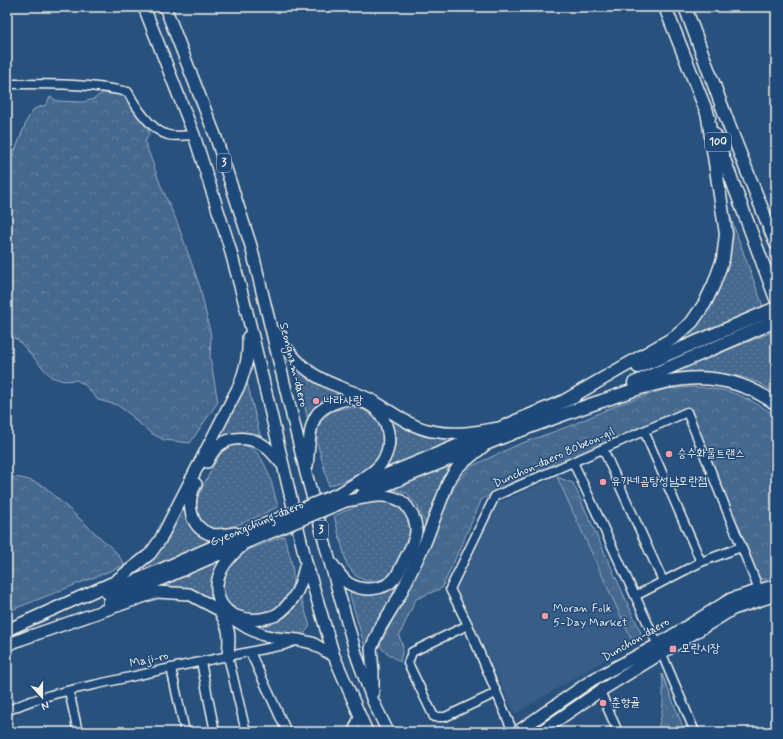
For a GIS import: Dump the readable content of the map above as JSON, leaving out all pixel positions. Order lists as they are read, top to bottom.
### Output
{
  "streets": {
    "highway": ["100"],
    "main road": [
      "3",
      "Seongnam-daero",
      "Gyeongchung-daero",
      "Dunchon-daero"
    ],
    "street": ["Dunchon-daero 80beon-gil", "Maji-ro"]
  },
  "places": {
    "other": [
      "나라사랑",
      "승수화물트랜스",
      "유가네곰탕성남모란점",
      "Moran Folk 5-Day Market",
      "춘향골"
    ],
    "transit": ["모란시장"]
  },
  "north": "bottom"
}
